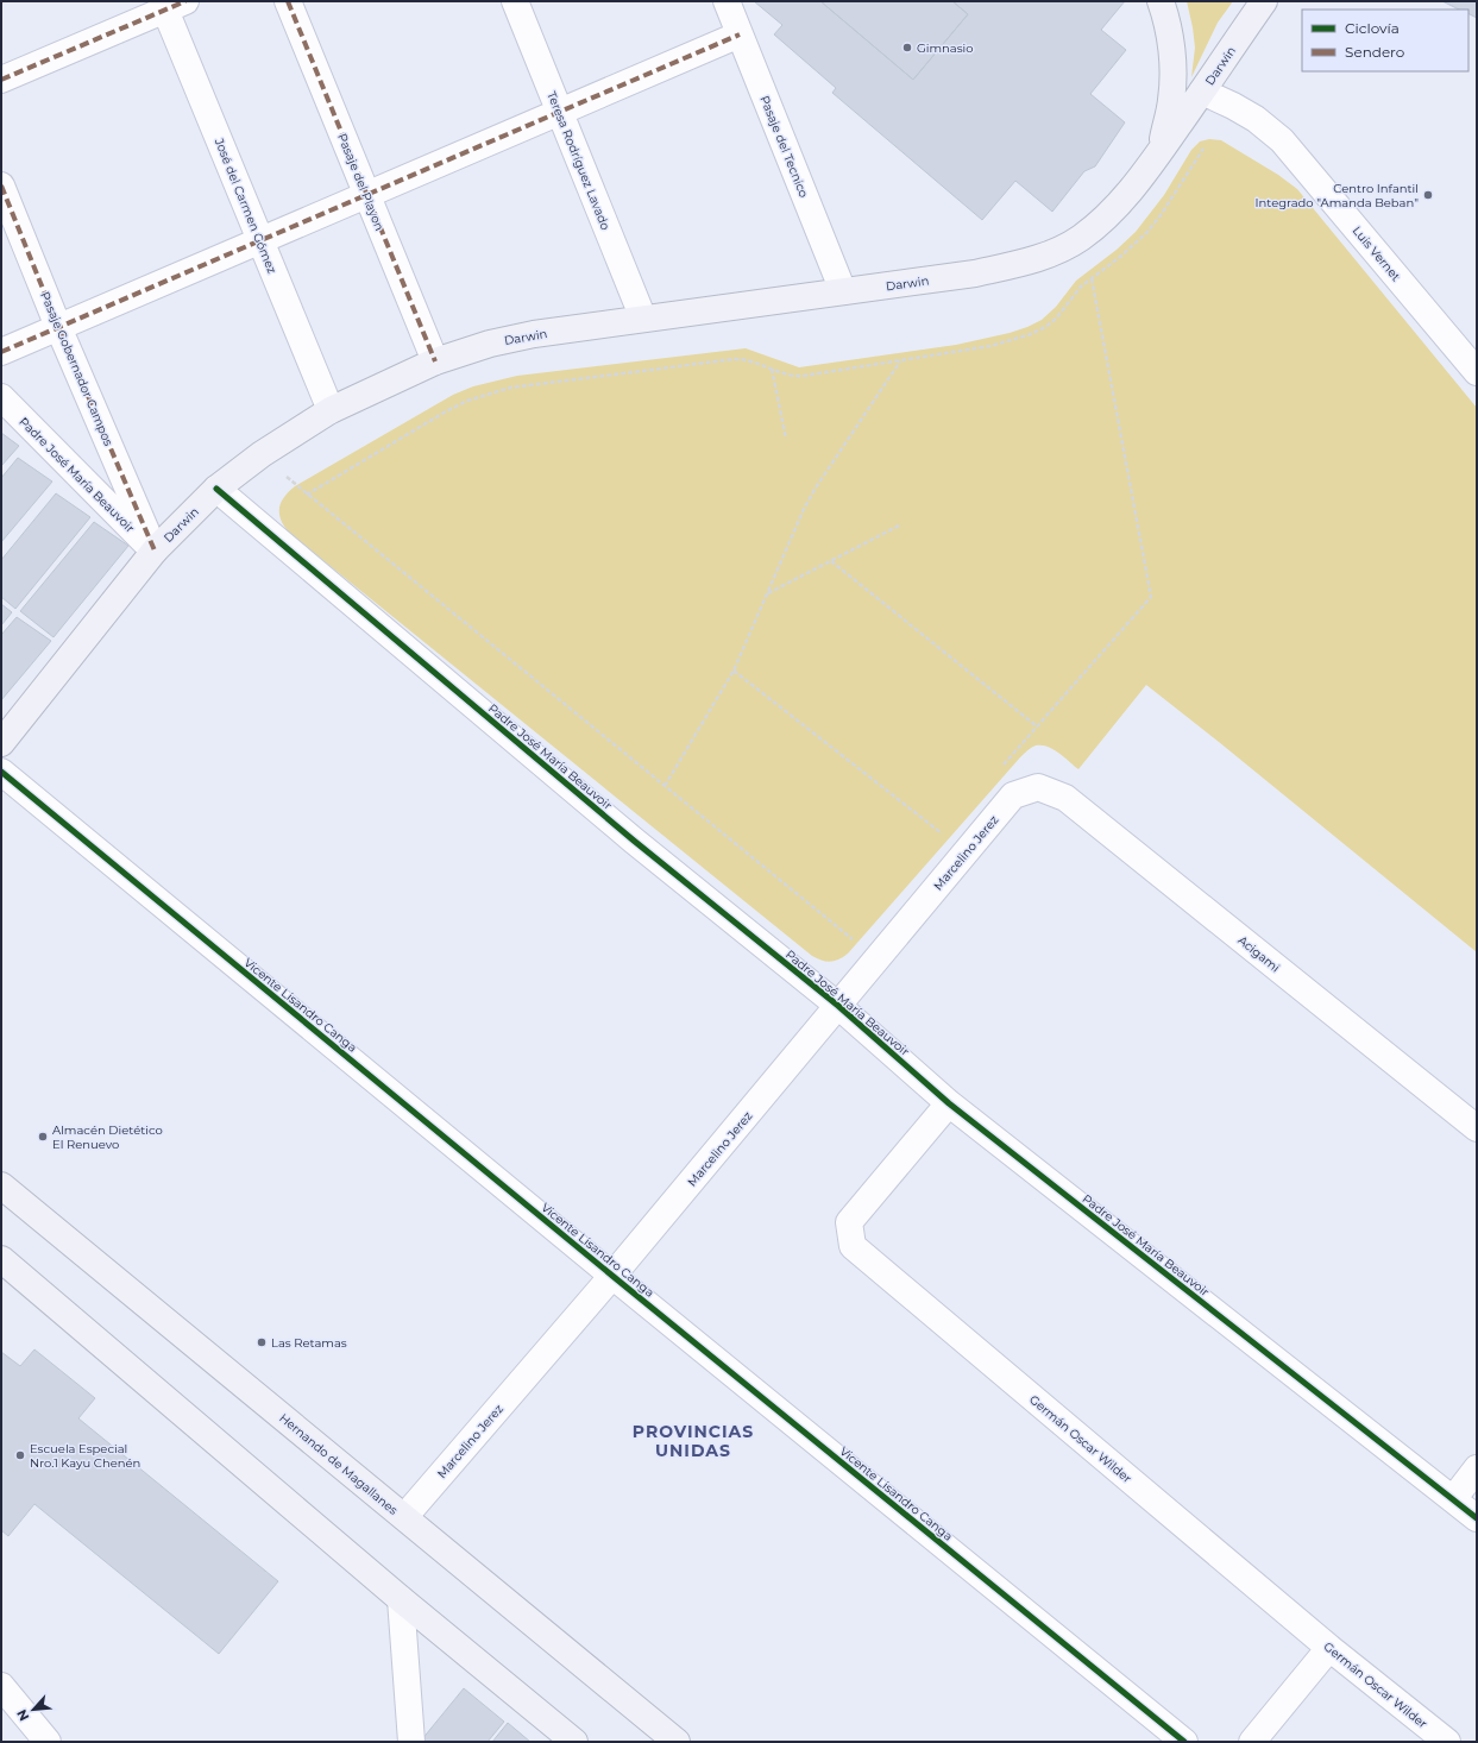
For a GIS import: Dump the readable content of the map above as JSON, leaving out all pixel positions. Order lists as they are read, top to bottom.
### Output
{
  "streets": {
    "main road": ["Darwin", "Hernando de Magallanes"],
    "street": [
      "Pasaje del Tecnico",
      "Teresa Rodríguez Lavado",
      "Pasaje del Playon",
      "José del Carmen Gómez",
      "Luis Vernet",
      "Pasaje Gobernador Campos",
      "Padre José María Beauvoir",
      "Marcelino Jerez",
      "Acigami",
      "Vicente Lisandro Canga",
      "Germán Oscar Wilder"
    ]
  },
  "crossings": [
    ["Darwin", "Pasaje del Tecnico"],
    ["Darwin", "Teresa Rodríguez Lavado"],
    ["Darwin", "Pasaje del Playon"],
    ["Darwin", "José del Carmen Gómez"],
    ["Darwin", "Luis Vernet"],
    ["Darwin", "Pasaje Gobernador Campos"],
    ["Darwin", "Padre José María Beauvoir"],
    ["Pasaje Gobernador Campos", "Padre José María Beauvoir"],
    ["Padre José María Beauvoir", "Marcelino Jerez"],
    ["Padre José María Beauvoir", "Germán Oscar Wilder"],
    ["Marcelino Jerez", "Acigami"],
    ["Marcelino Jerez", "Vicente Lisandro Canga"],
    ["Marcelino Jerez", "Hernando de Magallanes"]
  ],
  "districts": ["PROVINCIAS UNIDAS"],
  "places": [
    "Gimnasio",
    "Centro Infantil Integrado \"Amanda Beban\"",
    "Almacén Dietético El Renuevo",
    "Las Retamas",
    "Escuela Especial Nro.1 Kayu Chenén"
  ],
  "legend": ["Ciclovía", "Sendero"],
  "north": "bottom left"
}
